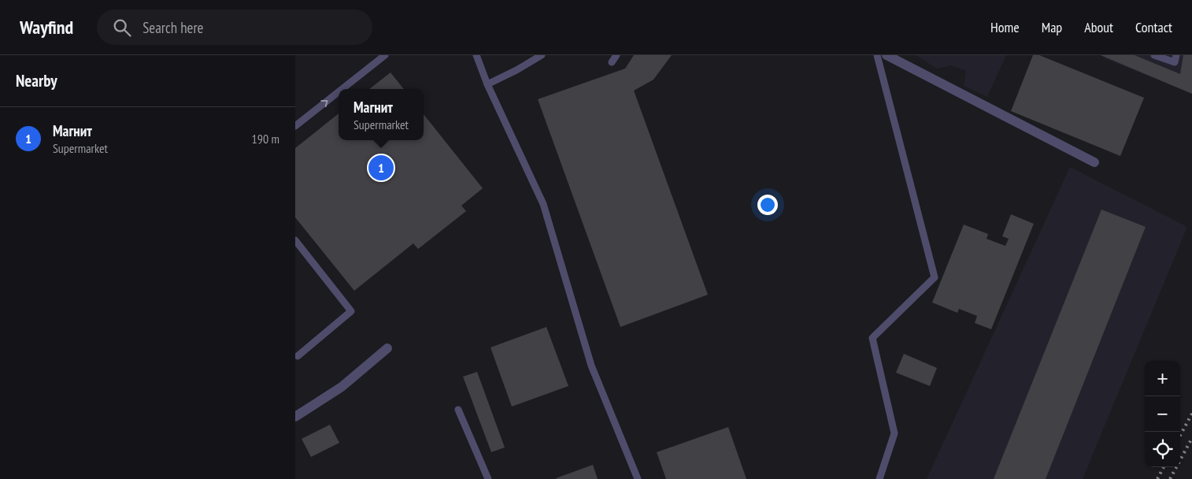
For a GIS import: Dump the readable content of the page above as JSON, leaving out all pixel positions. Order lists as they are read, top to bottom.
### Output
{
  "page": {
    "header": "Wayfind",
    "search": "Search here",
    "nav": [
      "Home",
      "Map",
      "About",
      "Contact"
    ],
    "heading": "Nearby",
    "popup": ["Магнит", "Supermarket"],
    "list": [
      {
        "mark": "1",
        "name": "Магнит",
        "note": "Supermarket",
        "value": "190 m"
      }
    ],
    "pins": "1",
    "map_buttons": ["+", "−"]
  }
}
